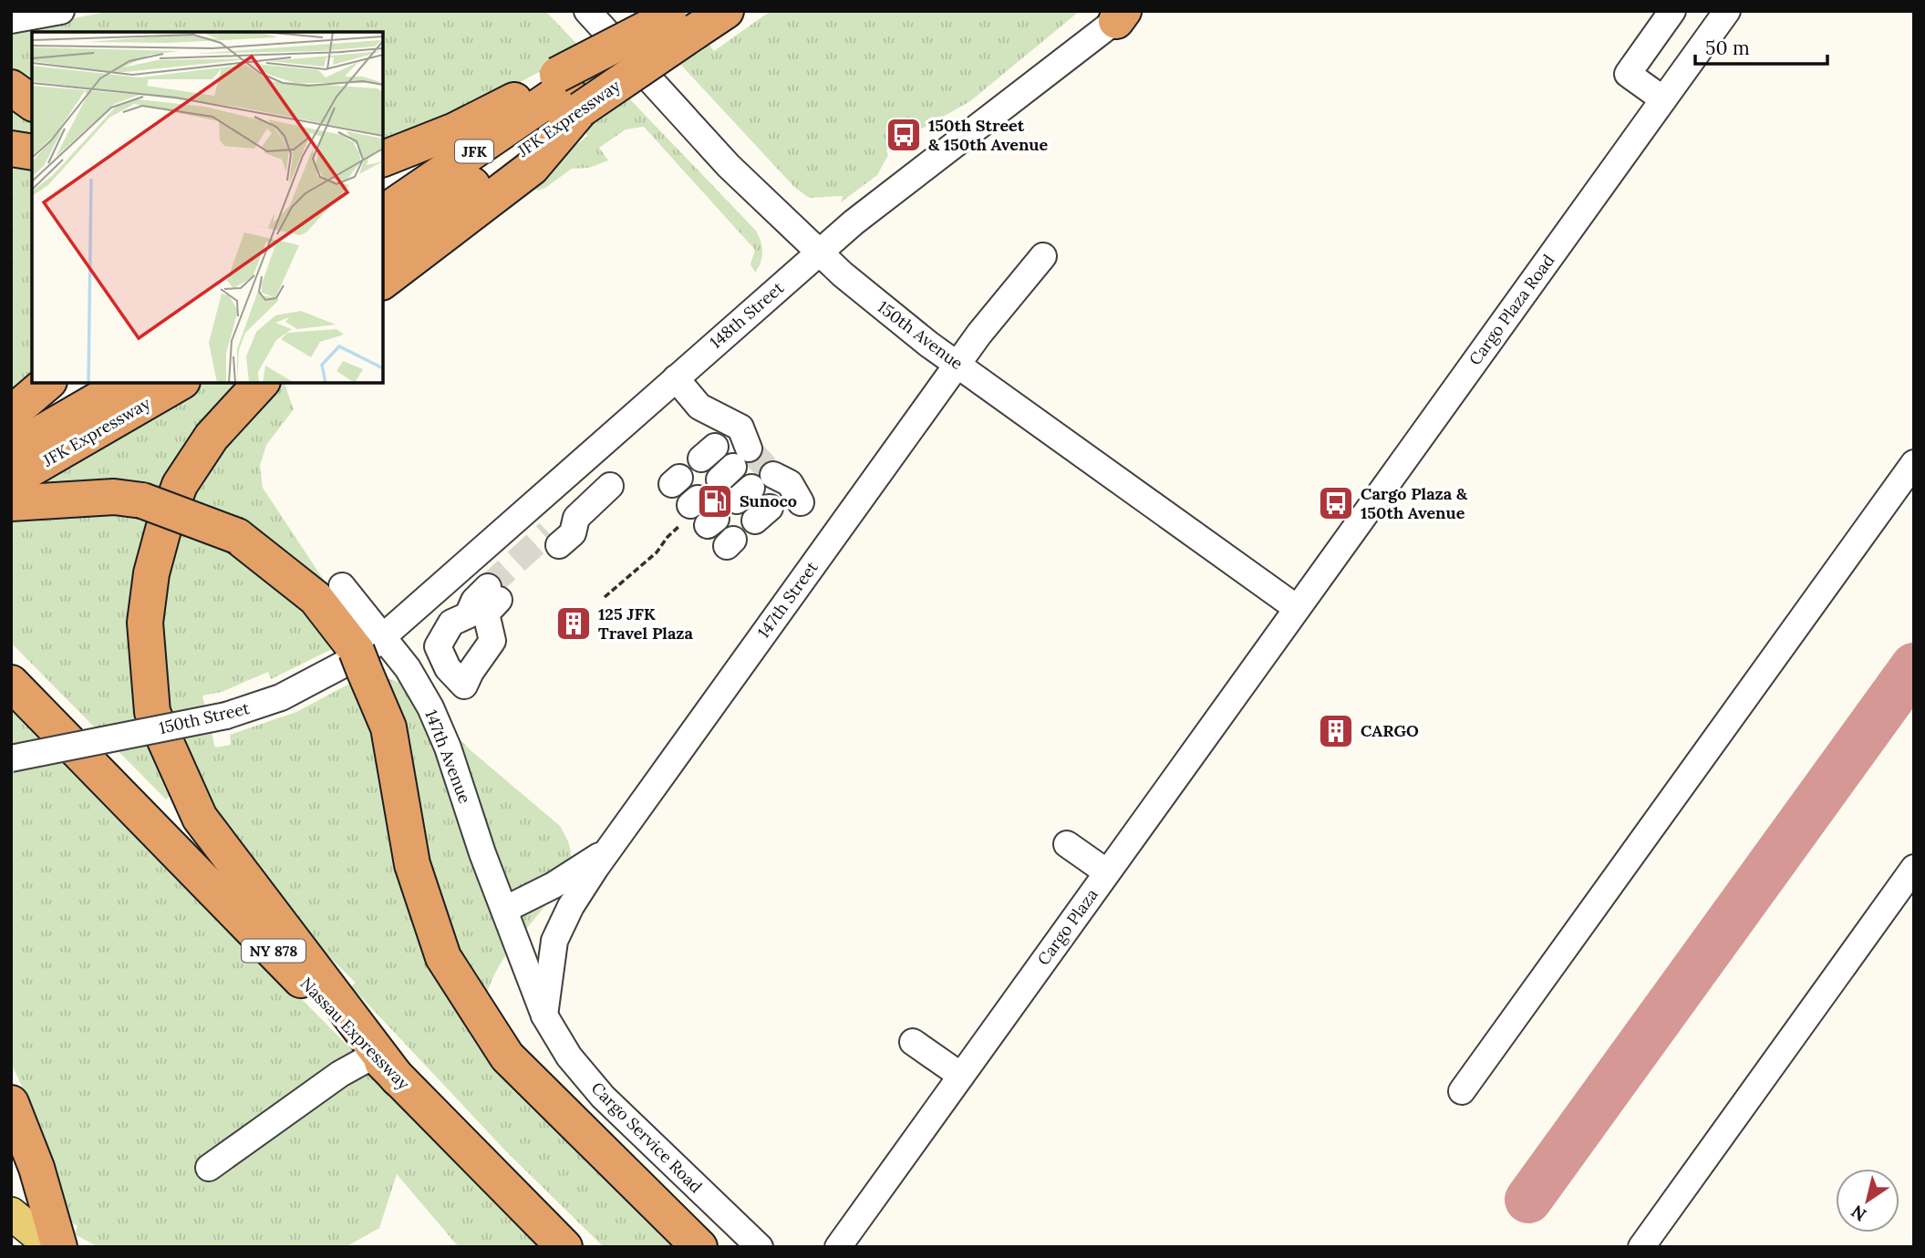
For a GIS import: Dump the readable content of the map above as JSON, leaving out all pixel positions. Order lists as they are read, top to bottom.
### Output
{
  "streets": {
    "highway": [
      "JFK Expressway",
      "JFK",
      "NY 878",
      "Nassau Expressway"
    ],
    "street": [
      "Cargo Plaza Road",
      "148th Street",
      "150th Avenue",
      "147th Street",
      "150th Street",
      "147th Avenue",
      "Cargo Plaza",
      "Cargo Service Road"
    ]
  },
  "crossings": [
    ["Cargo Plaza Road", "150th Avenue"],
    ["Cargo Plaza Road", "Cargo Plaza"],
    ["148th Street", "150th Avenue"],
    ["148th Street", "150th Street"],
    ["148th Street", "147th Avenue"],
    ["150th Avenue", "147th Street"],
    ["150th Avenue", "Cargo Plaza"],
    ["147th Street", "147th Avenue"],
    ["147th Street", "Cargo Service Road"],
    ["150th Street", "147th Avenue"],
    ["147th Avenue", "Cargo Service Road"]
  ],
  "places": {
    "bus stop": ["150th Street & 150th Avenue", "Cargo Plaza & 150th Avenue"],
    "fuel station": ["Sunoco"],
    "building": ["125 JFK Travel Plaza", "CARGO"]
  },
  "scale_bar": "50 m",
  "north": "bottom left"
}
